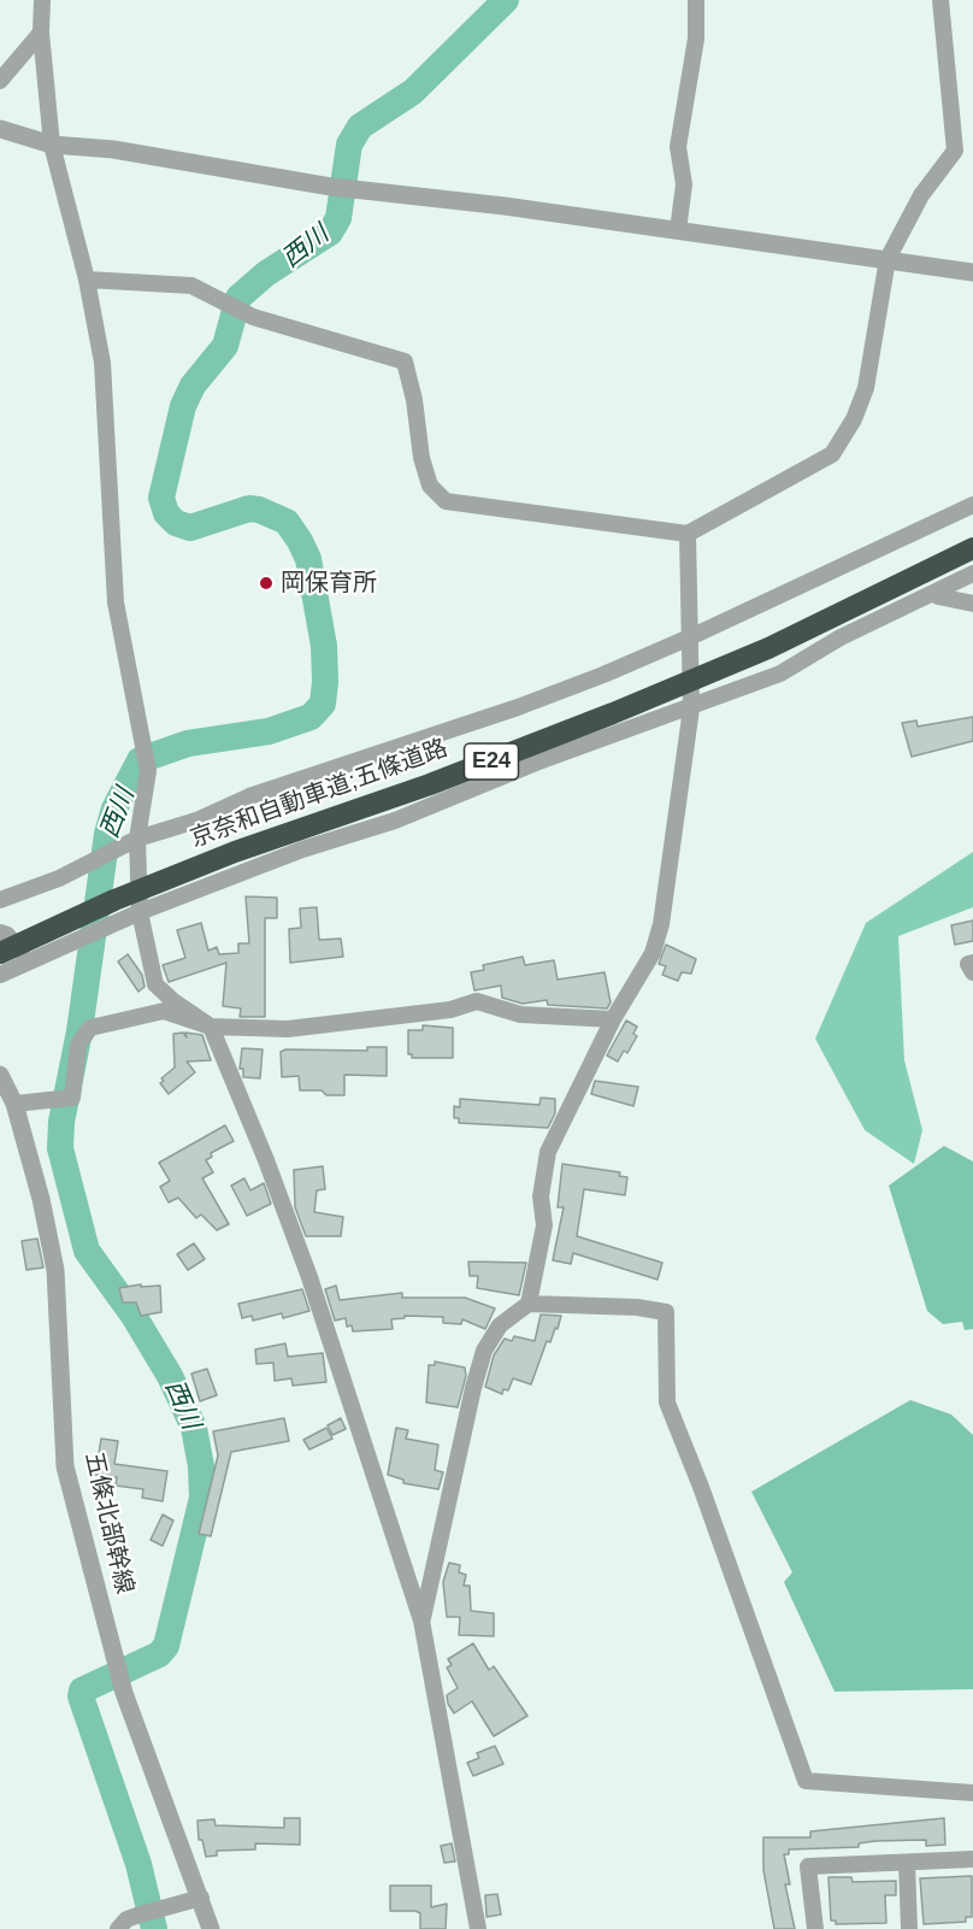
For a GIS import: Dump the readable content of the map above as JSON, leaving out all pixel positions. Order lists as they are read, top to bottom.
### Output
{
  "streets": {
    "highway": ["E24", "京奈和自動車道;五條道路"],
    "street": ["五條北部幹線"]
  },
  "water": ["西川"],
  "places": ["岡保育所"]
}
